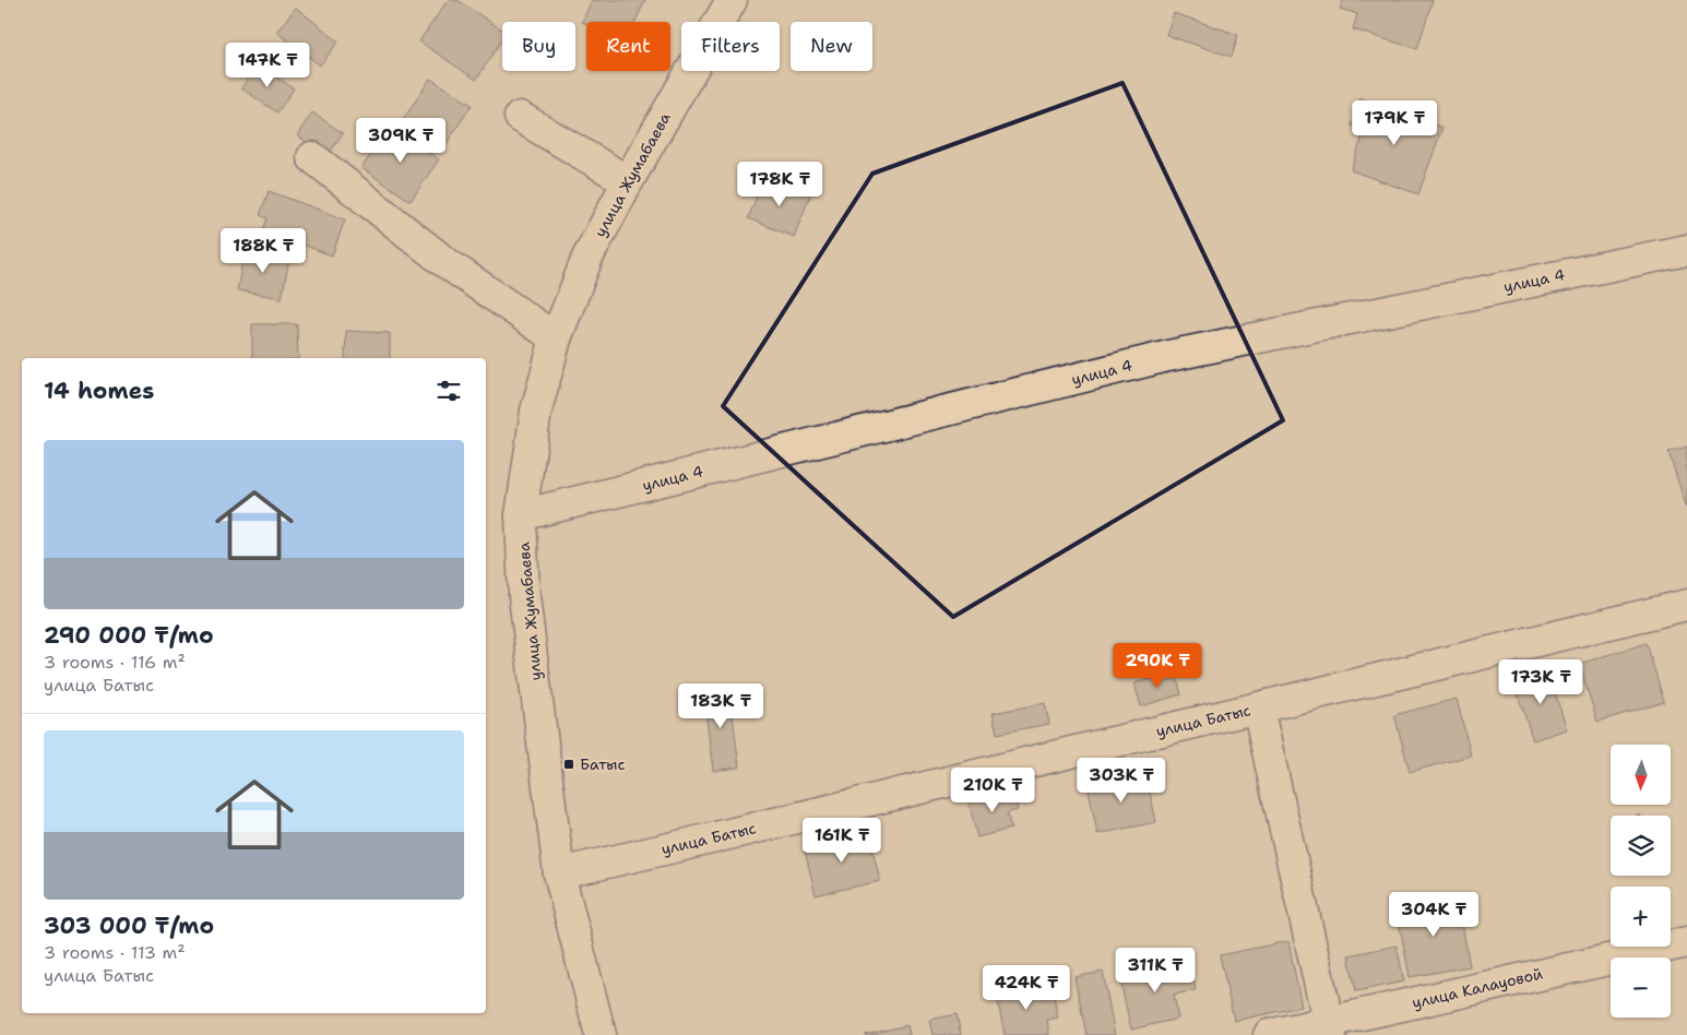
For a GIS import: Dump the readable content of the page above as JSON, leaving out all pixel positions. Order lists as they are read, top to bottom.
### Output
{
  "streets": {
    "street": [
      "улица Жумабаева",
      "улица 4",
      "улица Батыс",
      "улица Калауовой"
    ]
  },
  "crossings": [
    ["улица Жумабаева", "улица 4"],
    ["улица Жумабаева", "улица Батыс"]
  ],
  "places": {
    "transit": ["Батыс"]
  },
  "north": "bottom",
  "page": {
    "chip": [
      "Buy",
      "Rent",
      "Filters",
      "New"
    ],
    "price": [
      "147K ₸",
      "179K ₸",
      "309K ₸",
      "178K ₸",
      "188K ₸",
      "290K ₸",
      "173K ₸",
      "183K ₸",
      "303K ₸",
      "210K ₸",
      "161K ₸",
      "304K ₸",
      "311K ₸",
      "424K ₸"
    ],
    "heading": "14 homes",
    "list": [
      {
        "name": "290 000 ₸/mo",
        "note": "3 rooms · 116 m² · улица Батыс"
      },
      {
        "name": "303 000 ₸/mo",
        "note": "3 rooms · 113 m² · улица Батыс"
      }
    ],
    "map_buttons": ["+", "−"]
  }
}
